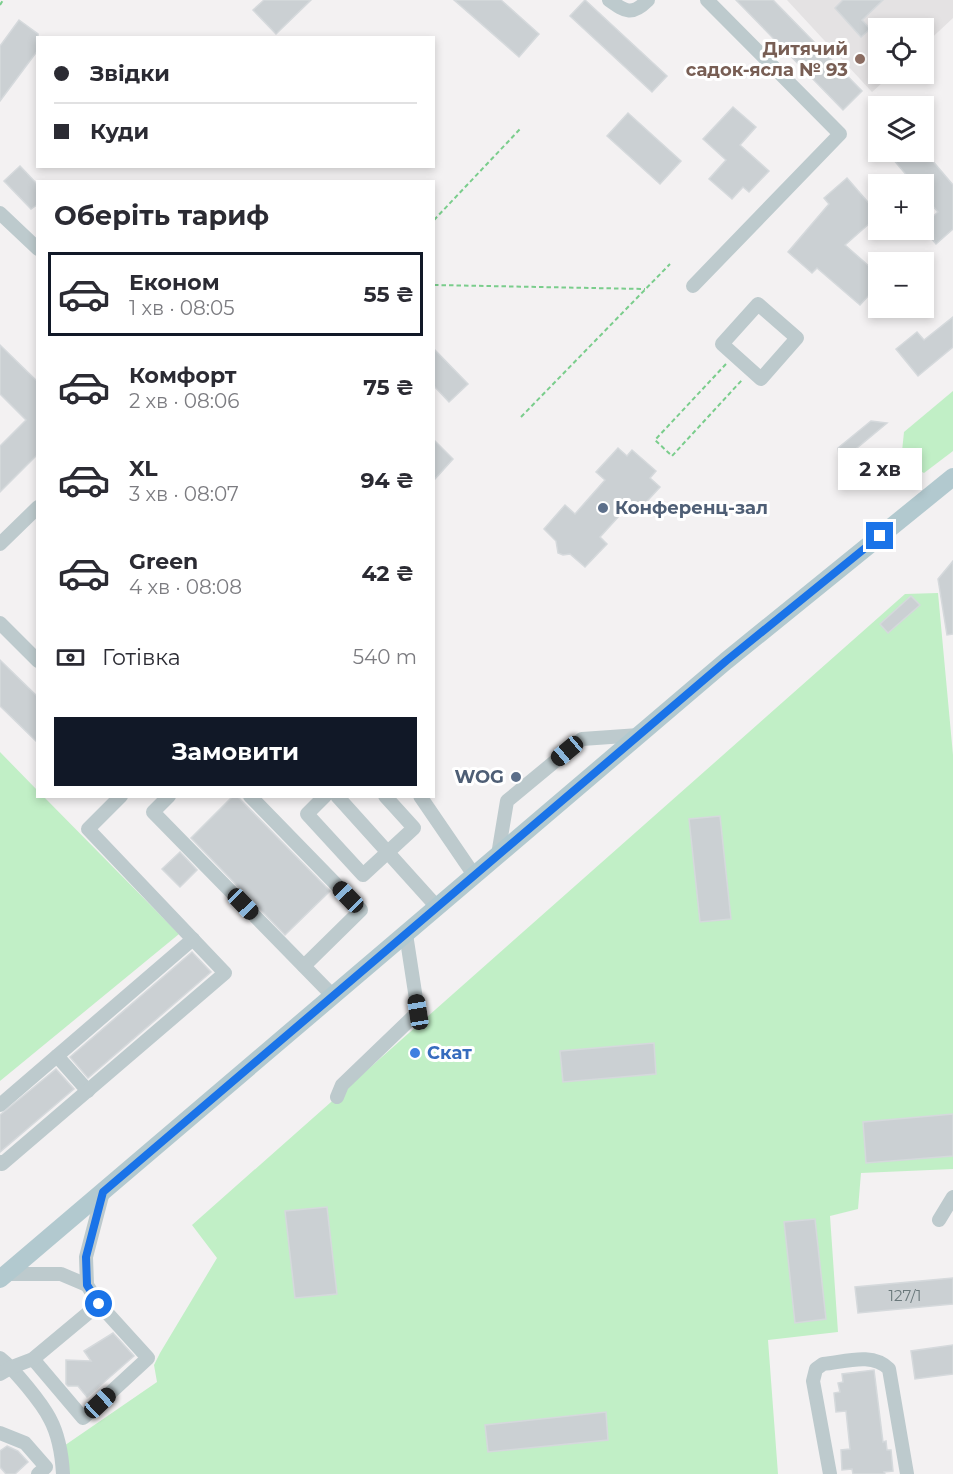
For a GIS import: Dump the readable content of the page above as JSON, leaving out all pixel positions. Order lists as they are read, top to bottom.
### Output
{
  "places": [
    "Дитячий садок-ясла № 93",
    "Конференц-зал",
    "WOG",
    "Скат"
  ],
  "house_numbers": ["127/1"],
  "page": {
    "map_buttons": ["+", "−"],
    "banner": ["Звідки", "Куди"],
    "heading": "Оберіть тариф",
    "list": [
      {
        "name": "Економ",
        "note": "1 хв · 08:05",
        "value": "55 ₴"
      },
      {
        "name": "Комфорт",
        "note": "2 хв · 08:06",
        "value": "75 ₴"
      },
      {
        "name": "XL",
        "note": "3 хв · 08:07",
        "value": "94 ₴"
      },
      {
        "name": "Green",
        "note": "4 хв · 08:08",
        "value": "42 ₴"
      }
    ],
    "bubble": "2 хв",
    "pay": ["Готівка", "540 m"],
    "buttons": "Замовити"
  }
}
